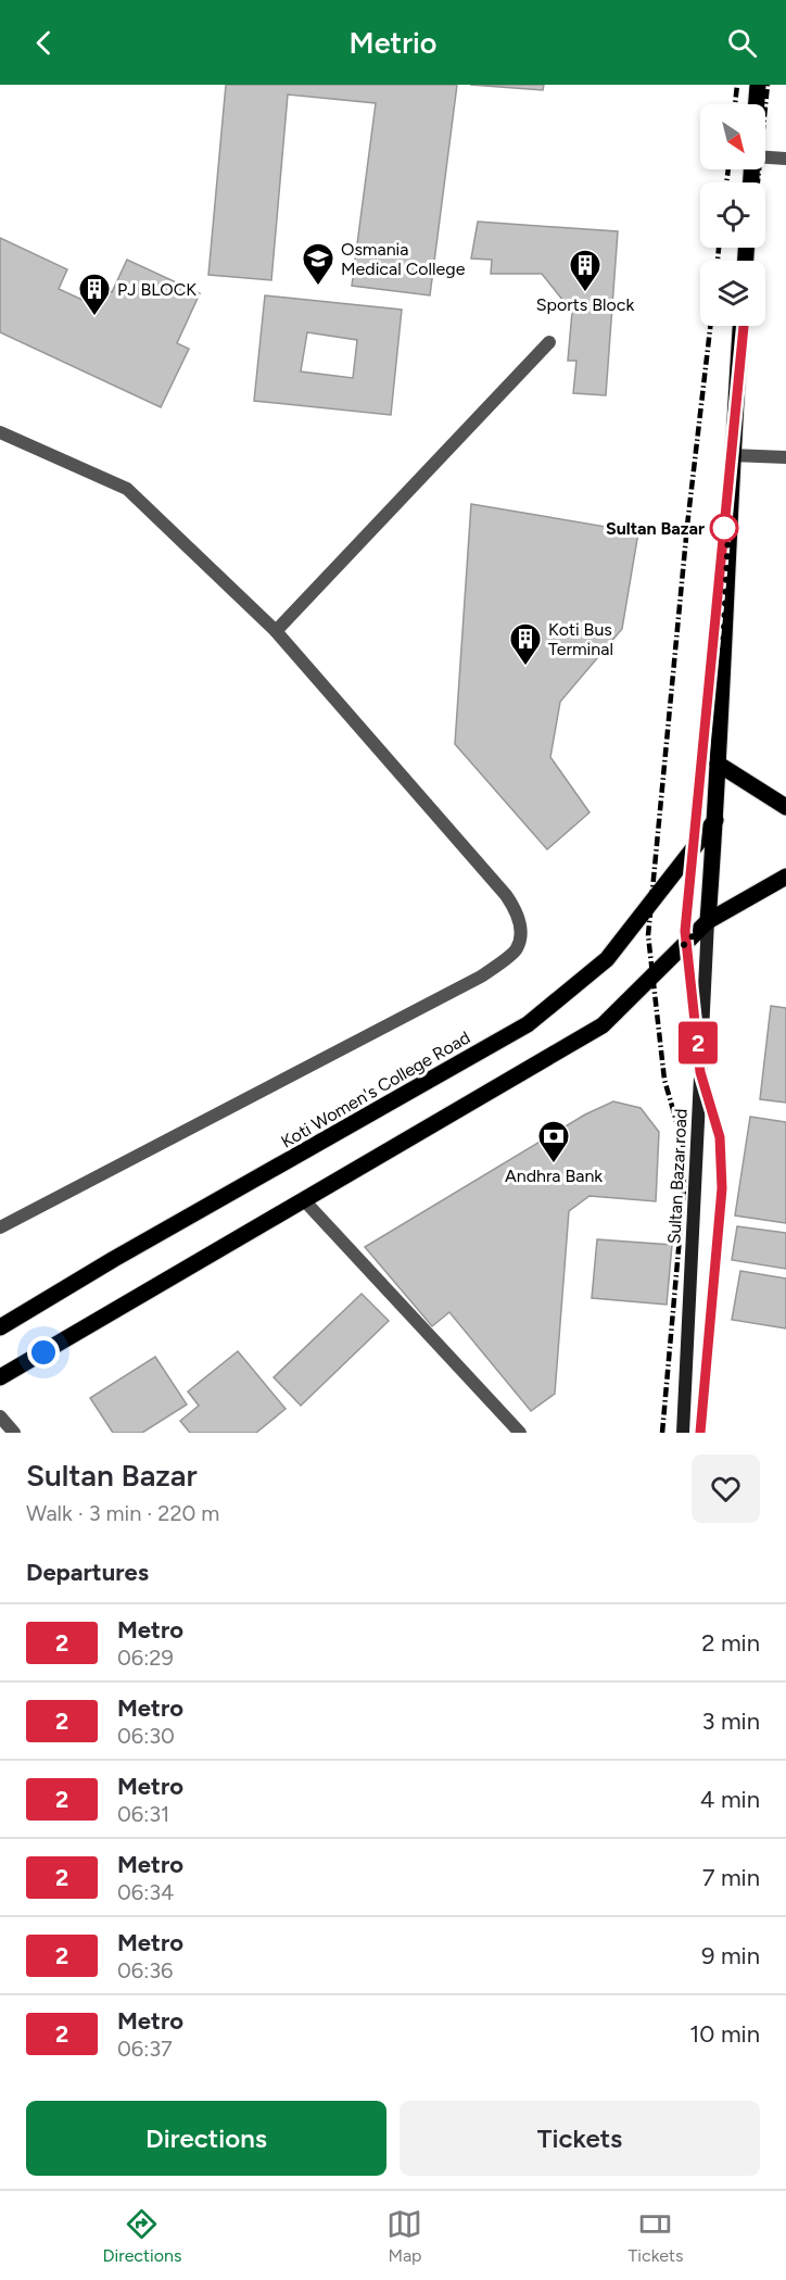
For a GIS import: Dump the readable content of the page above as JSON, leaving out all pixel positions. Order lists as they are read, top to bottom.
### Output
{
  "streets": {
    "main road": ["Koti Women's College Road", "Sultan Bazar road"]
  },
  "places": {
    "school or university": ["Osmania Medical College"],
    "building": ["Sports Block", "PJ BLOCK", "Koti Bus Terminal"],
    "other": ["Sultan Bazar"],
    "bank": ["Andhra Bank"]
  },
  "lines": ["metro line 2"],
  "north": "bottom right",
  "page": {
    "header": "Metrio",
    "on_map": "2",
    "heading": [
      ["Sultan Bazar", "Walk · 3 min · 220 m"],
      "Departures"
    ],
    "list": [
      {
        "mark": "2",
        "name": "Metro",
        "note": "06:29",
        "value": "2 min"
      },
      {
        "mark": "2",
        "name": "Metro",
        "note": "06:30",
        "value": "3 min"
      },
      {
        "mark": "2",
        "name": "Metro",
        "note": "06:31",
        "value": "4 min"
      },
      {
        "mark": "2",
        "name": "Metro",
        "note": "06:34",
        "value": "7 min"
      },
      {
        "mark": "2",
        "name": "Metro",
        "note": "06:36",
        "value": "9 min"
      },
      {
        "mark": "2",
        "name": "Metro",
        "note": "06:37",
        "value": "10 min"
      }
    ],
    "buttons": ["Directions", "Tickets"],
    "tabs": ["Directions", "Map", "Tickets"]
  }
}
